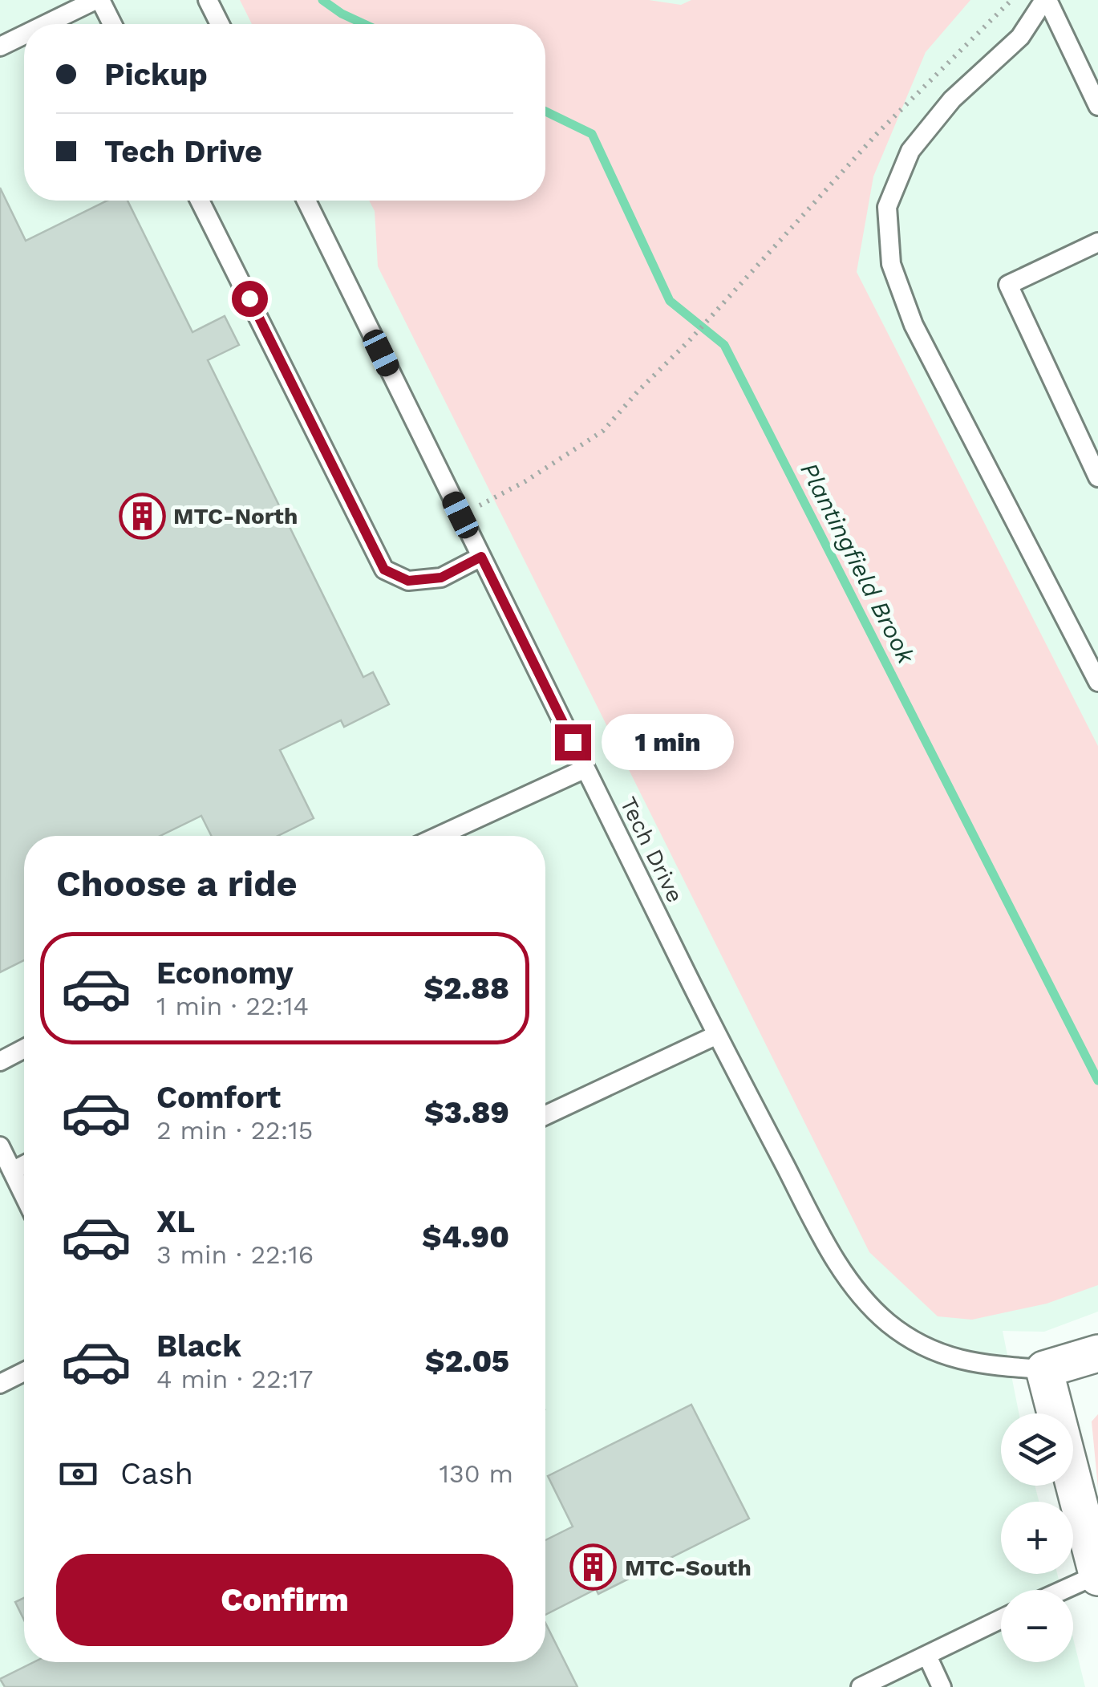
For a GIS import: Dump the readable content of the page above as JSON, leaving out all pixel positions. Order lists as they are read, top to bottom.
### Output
{
  "streets": {
    "lane": ["Tech Drive"]
  },
  "water": ["Plantingfield Brook"],
  "places": {
    "building": ["MTC-North", "MTC-South"]
  },
  "page": {
    "banner": ["Pickup", "Tech Drive"],
    "bubble": "1 min",
    "heading": "Choose a ride",
    "list": [
      {
        "name": "Economy",
        "note": "1 min · 22:14",
        "value": "$2.88"
      },
      {
        "name": "Comfort",
        "note": "2 min · 22:15",
        "value": "$3.89"
      },
      {
        "name": "XL",
        "note": "3 min · 22:16",
        "value": "$4.90"
      },
      {
        "name": "Black",
        "note": "4 min · 22:17",
        "value": "$2.05"
      }
    ],
    "map_buttons": ["+", "−"],
    "pay": ["Cash", "130 m"],
    "buttons": "Confirm"
  }
}
